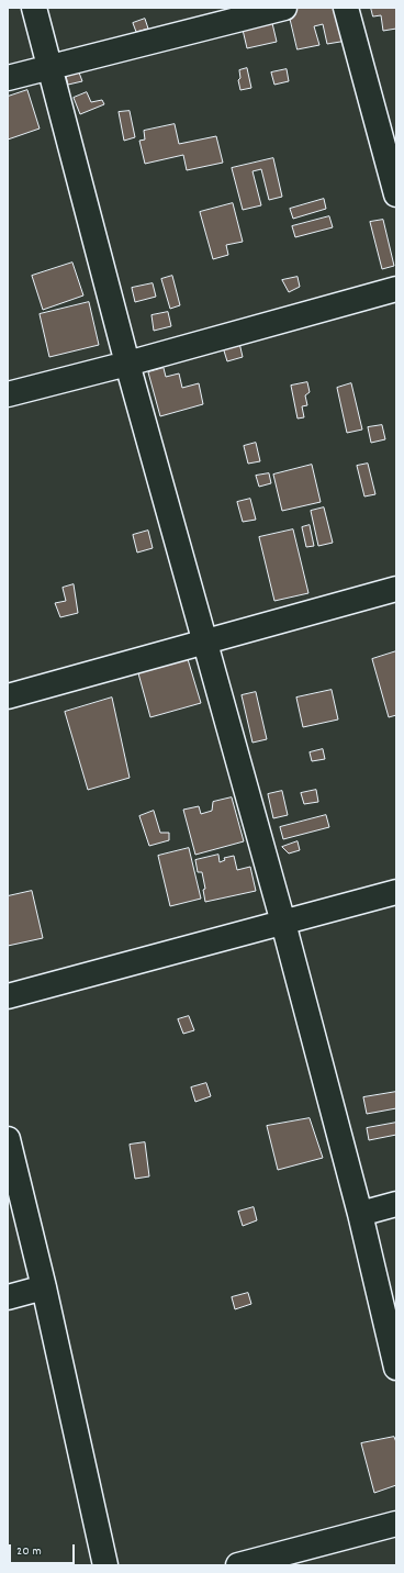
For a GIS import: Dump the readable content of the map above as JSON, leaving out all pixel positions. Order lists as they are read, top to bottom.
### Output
{
  "scale_bar": "20 m"
}
